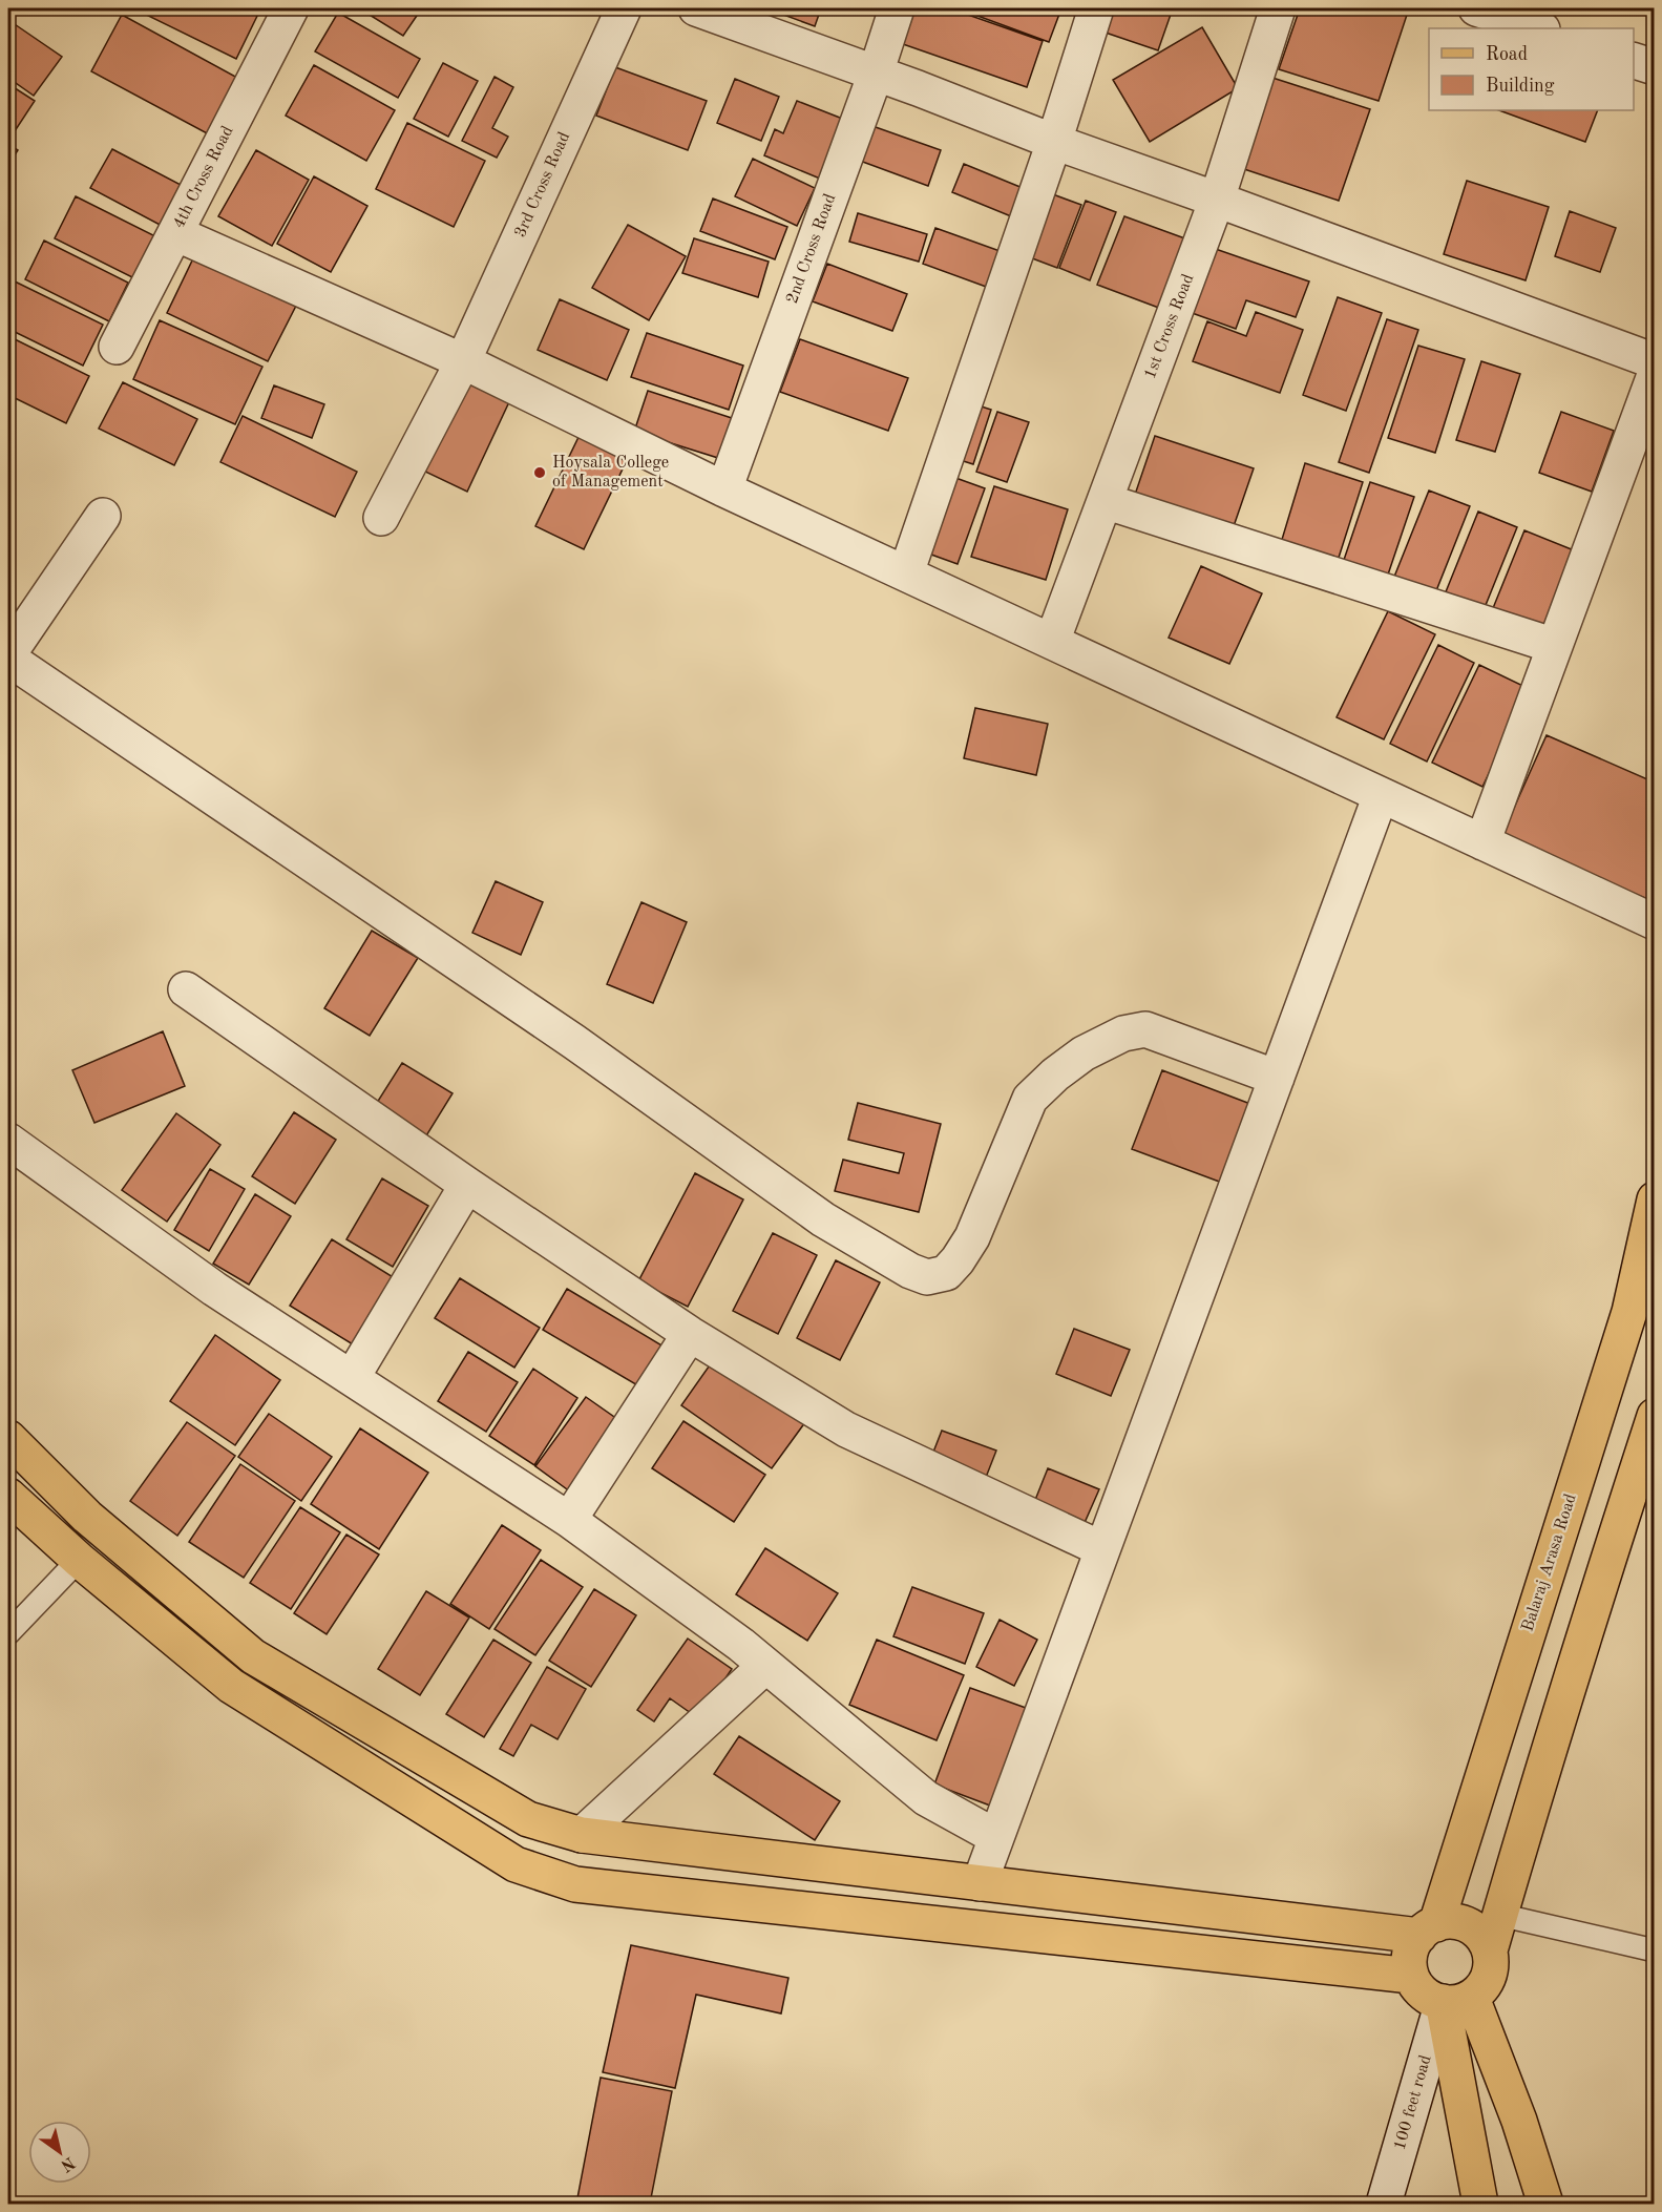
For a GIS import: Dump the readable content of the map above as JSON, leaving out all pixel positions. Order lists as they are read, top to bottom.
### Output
{
  "streets": {
    "main road": ["Balaraj Arasa Road"],
    "street": [
      "4th Cross Road",
      "3rd Cross Road",
      "2nd Cross Road",
      "1st Cross Road",
      "100 feet road"
    ]
  },
  "crossings": [
    ["Balaraj Arasa Road", "100 feet road"]
  ],
  "places": ["Hoysala College of Management"],
  "legend": ["Road", "Building"],
  "north": "bottom right"
}
